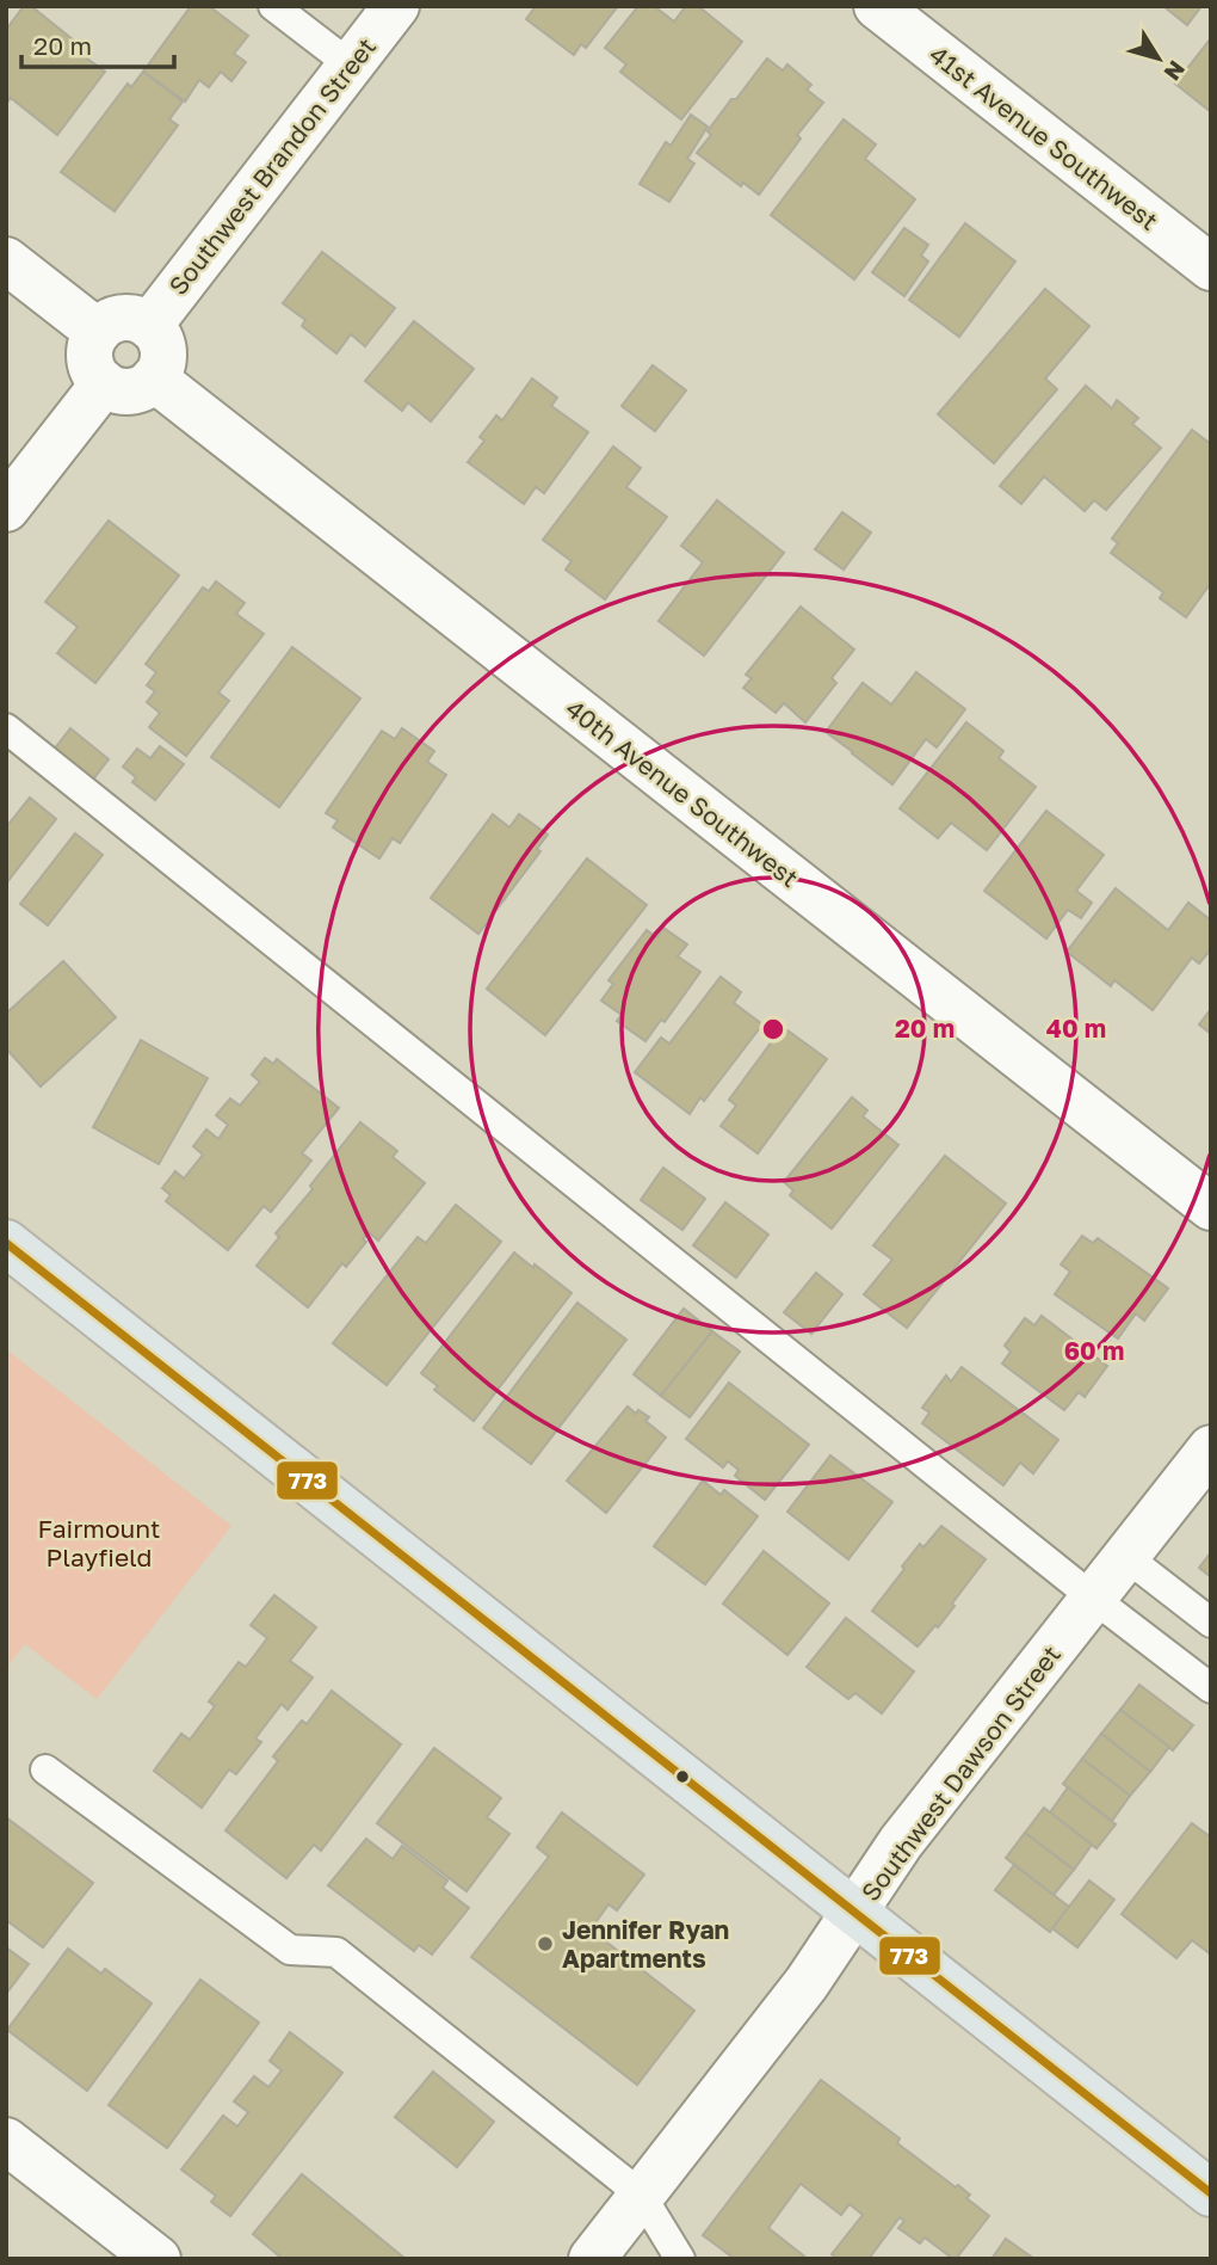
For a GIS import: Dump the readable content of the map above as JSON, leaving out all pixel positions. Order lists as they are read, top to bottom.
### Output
{
  "streets": {
    "street": [
      "41st Avenue Southwest",
      "Southwest Brandon Street",
      "40th Avenue Southwest",
      "Southwest Dawson Street"
    ]
  },
  "crossings": [
    ["Southwest Brandon Street", "40th Avenue Southwest"]
  ],
  "parks": ["Fairmount Playfield"],
  "places": ["Jennifer Ryan Apartments"],
  "lines": ["transit line 773"],
  "scale_bar": "20 m",
  "north": "bottom right",
  "rings": ["20 m", "40 m", "60 m"]
}
